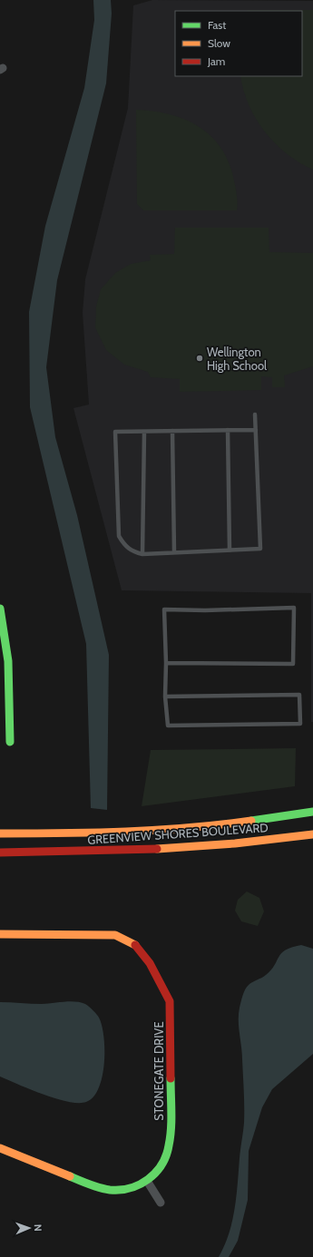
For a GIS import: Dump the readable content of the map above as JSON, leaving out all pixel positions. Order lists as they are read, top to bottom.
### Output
{
  "streets": {
    "street": ["GREENVIEW SHORES BOULEVARD", "STONEGATE DRIVE"]
  },
  "places": ["Wellington High School"],
  "legend": ["Fast", "Slow", "Jam"],
  "north": "right"
}
